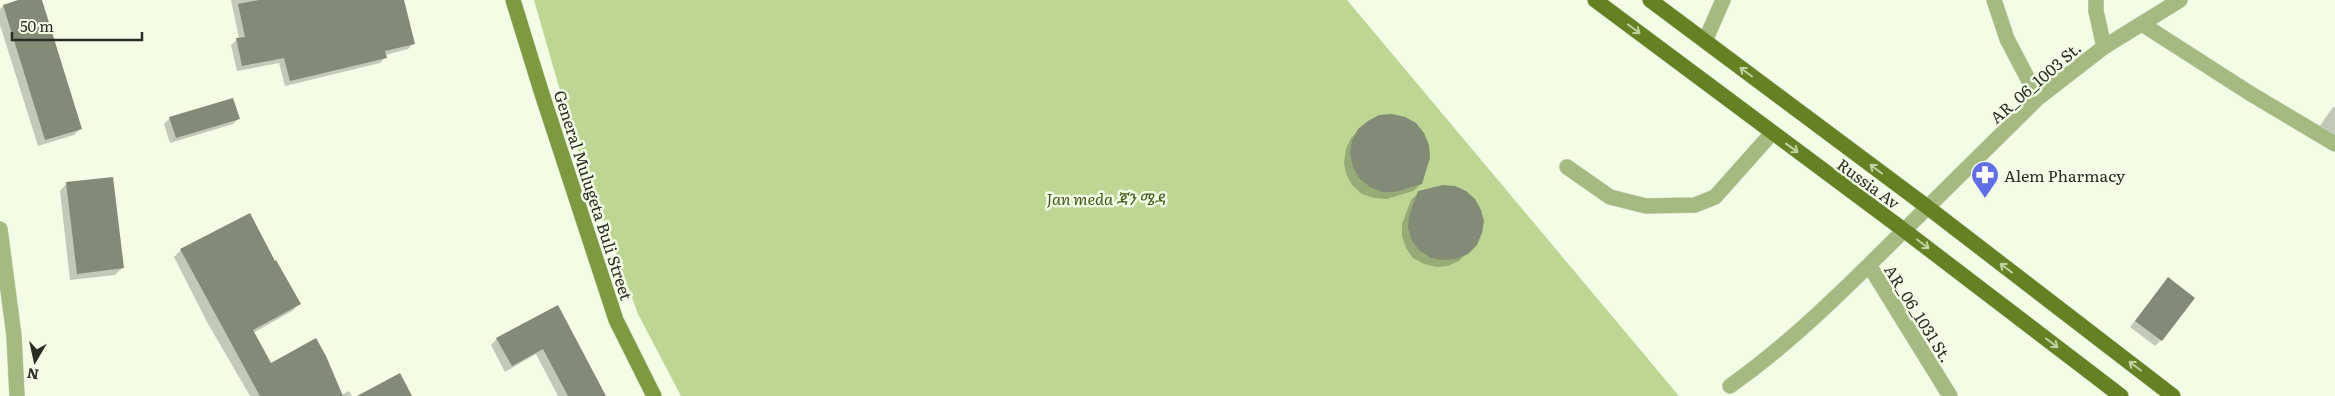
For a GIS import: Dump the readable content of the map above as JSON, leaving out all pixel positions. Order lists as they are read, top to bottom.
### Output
{
  "streets": {
    "main road": ["Russia Av", "General Mulugeta Buli Street"],
    "street": ["AR_06_1003 St.", "AR_06_1031 St."]
  },
  "crossings": [
    ["AR_06_1003 St.", "Russia Av"],
    ["AR_06_1003 St.", "AR_06_1031 St."],
    ["Russia Av", "AR_06_1031 St."]
  ],
  "parks": ["Jan meda ጃን ሜዳ"],
  "places": {
    "pharmacy": ["Alem Pharmacy"]
  },
  "scale_bar": "50 m",
  "north": "bottom"
}
